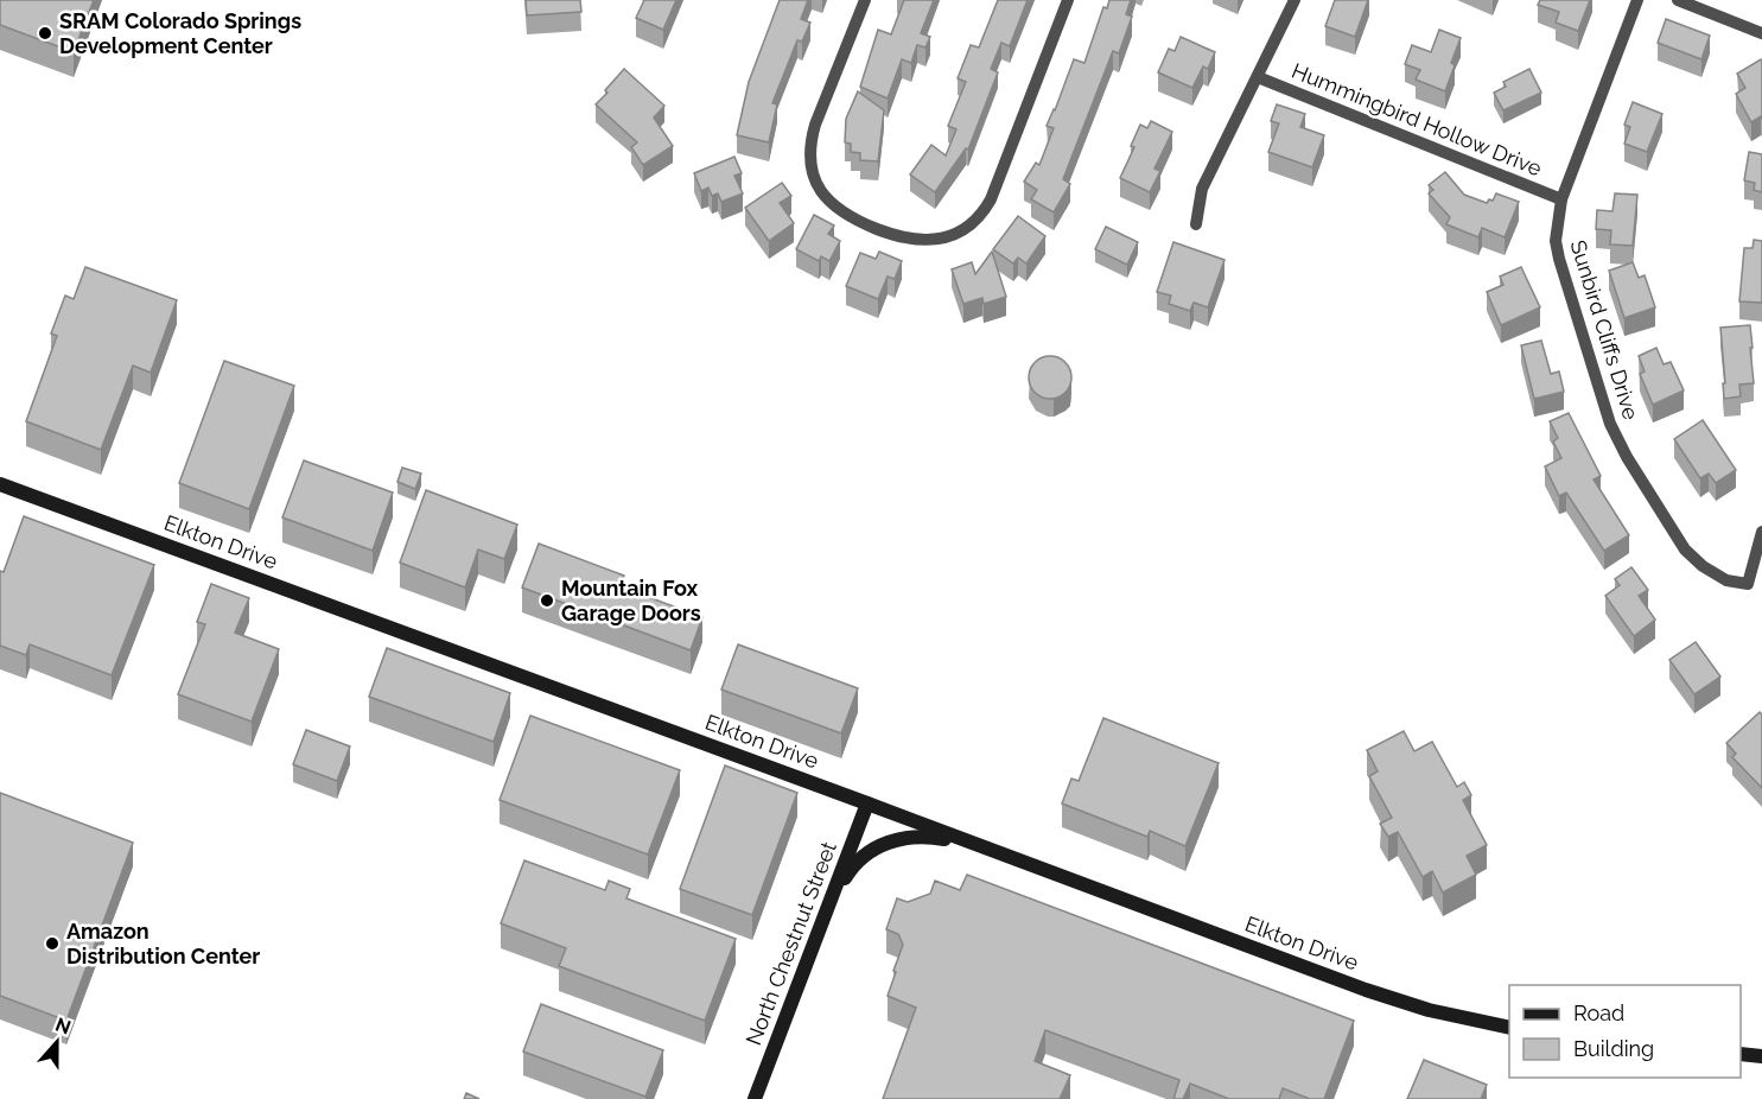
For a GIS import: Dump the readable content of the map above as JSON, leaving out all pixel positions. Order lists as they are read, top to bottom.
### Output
{
  "streets": {
    "street": [
      "Hummingbird Hollow Drive",
      "Sunbird Cliffs Drive",
      "Elkton Drive",
      "North Chestnut Street"
    ]
  },
  "crossings": [
    ["Hummingbird Hollow Drive", "Sunbird Cliffs Drive"],
    ["Elkton Drive", "North Chestnut Street"]
  ],
  "places": ["SRAM Colorado Springs Development Center", "Mountain Fox Garage Doors", "Amazon Distribution Center"],
  "legend": ["Road", "Building"],
  "north": "top"
}
